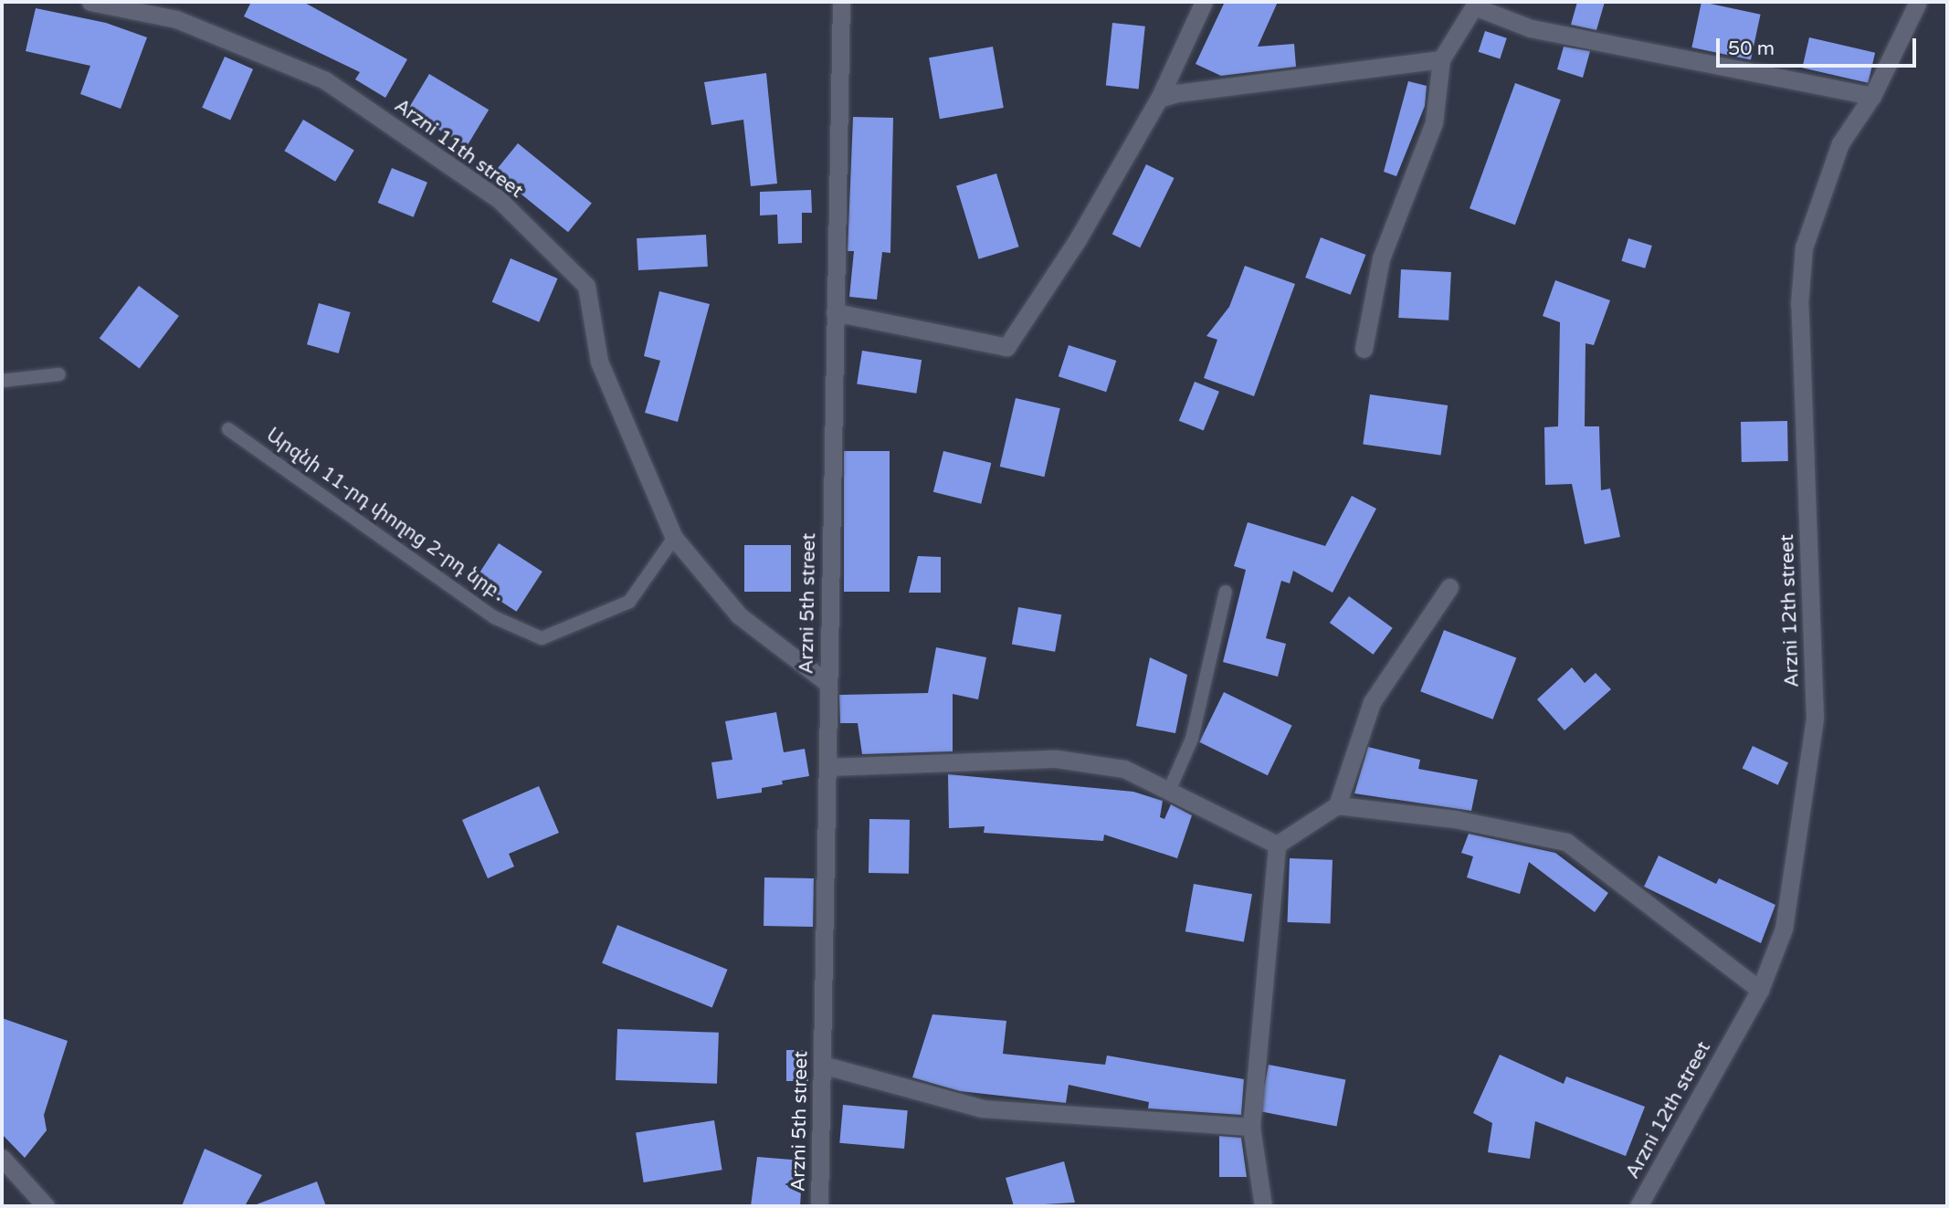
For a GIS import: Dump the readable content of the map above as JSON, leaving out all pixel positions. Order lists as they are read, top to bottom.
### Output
{
  "streets": {
    "street": ["Arzni 11th street", "Arzni 5th street", "Arzni 12th street"],
    "lane": ["Արզնի 11-րդ փողոց 2-րդ նրբ․"]
  },
  "crossings": [
    ["Arzni 11th street", "Արզնի 11-րդ փողոց 2-րդ նրբ․"],
    ["Arzni 11th street", "Arzni 5th street"]
  ],
  "scale_bar": "50 m"
}
